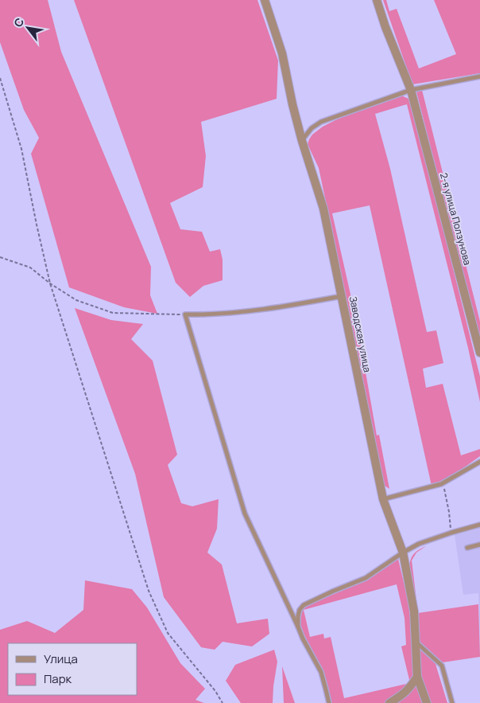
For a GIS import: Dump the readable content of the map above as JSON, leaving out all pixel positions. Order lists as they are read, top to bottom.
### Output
{
  "streets": {
    "street": ["2-я улица Ползунова", "Заводская улица"]
  },
  "legend": ["Улица", "Парк"],
  "north": "top left"
}
